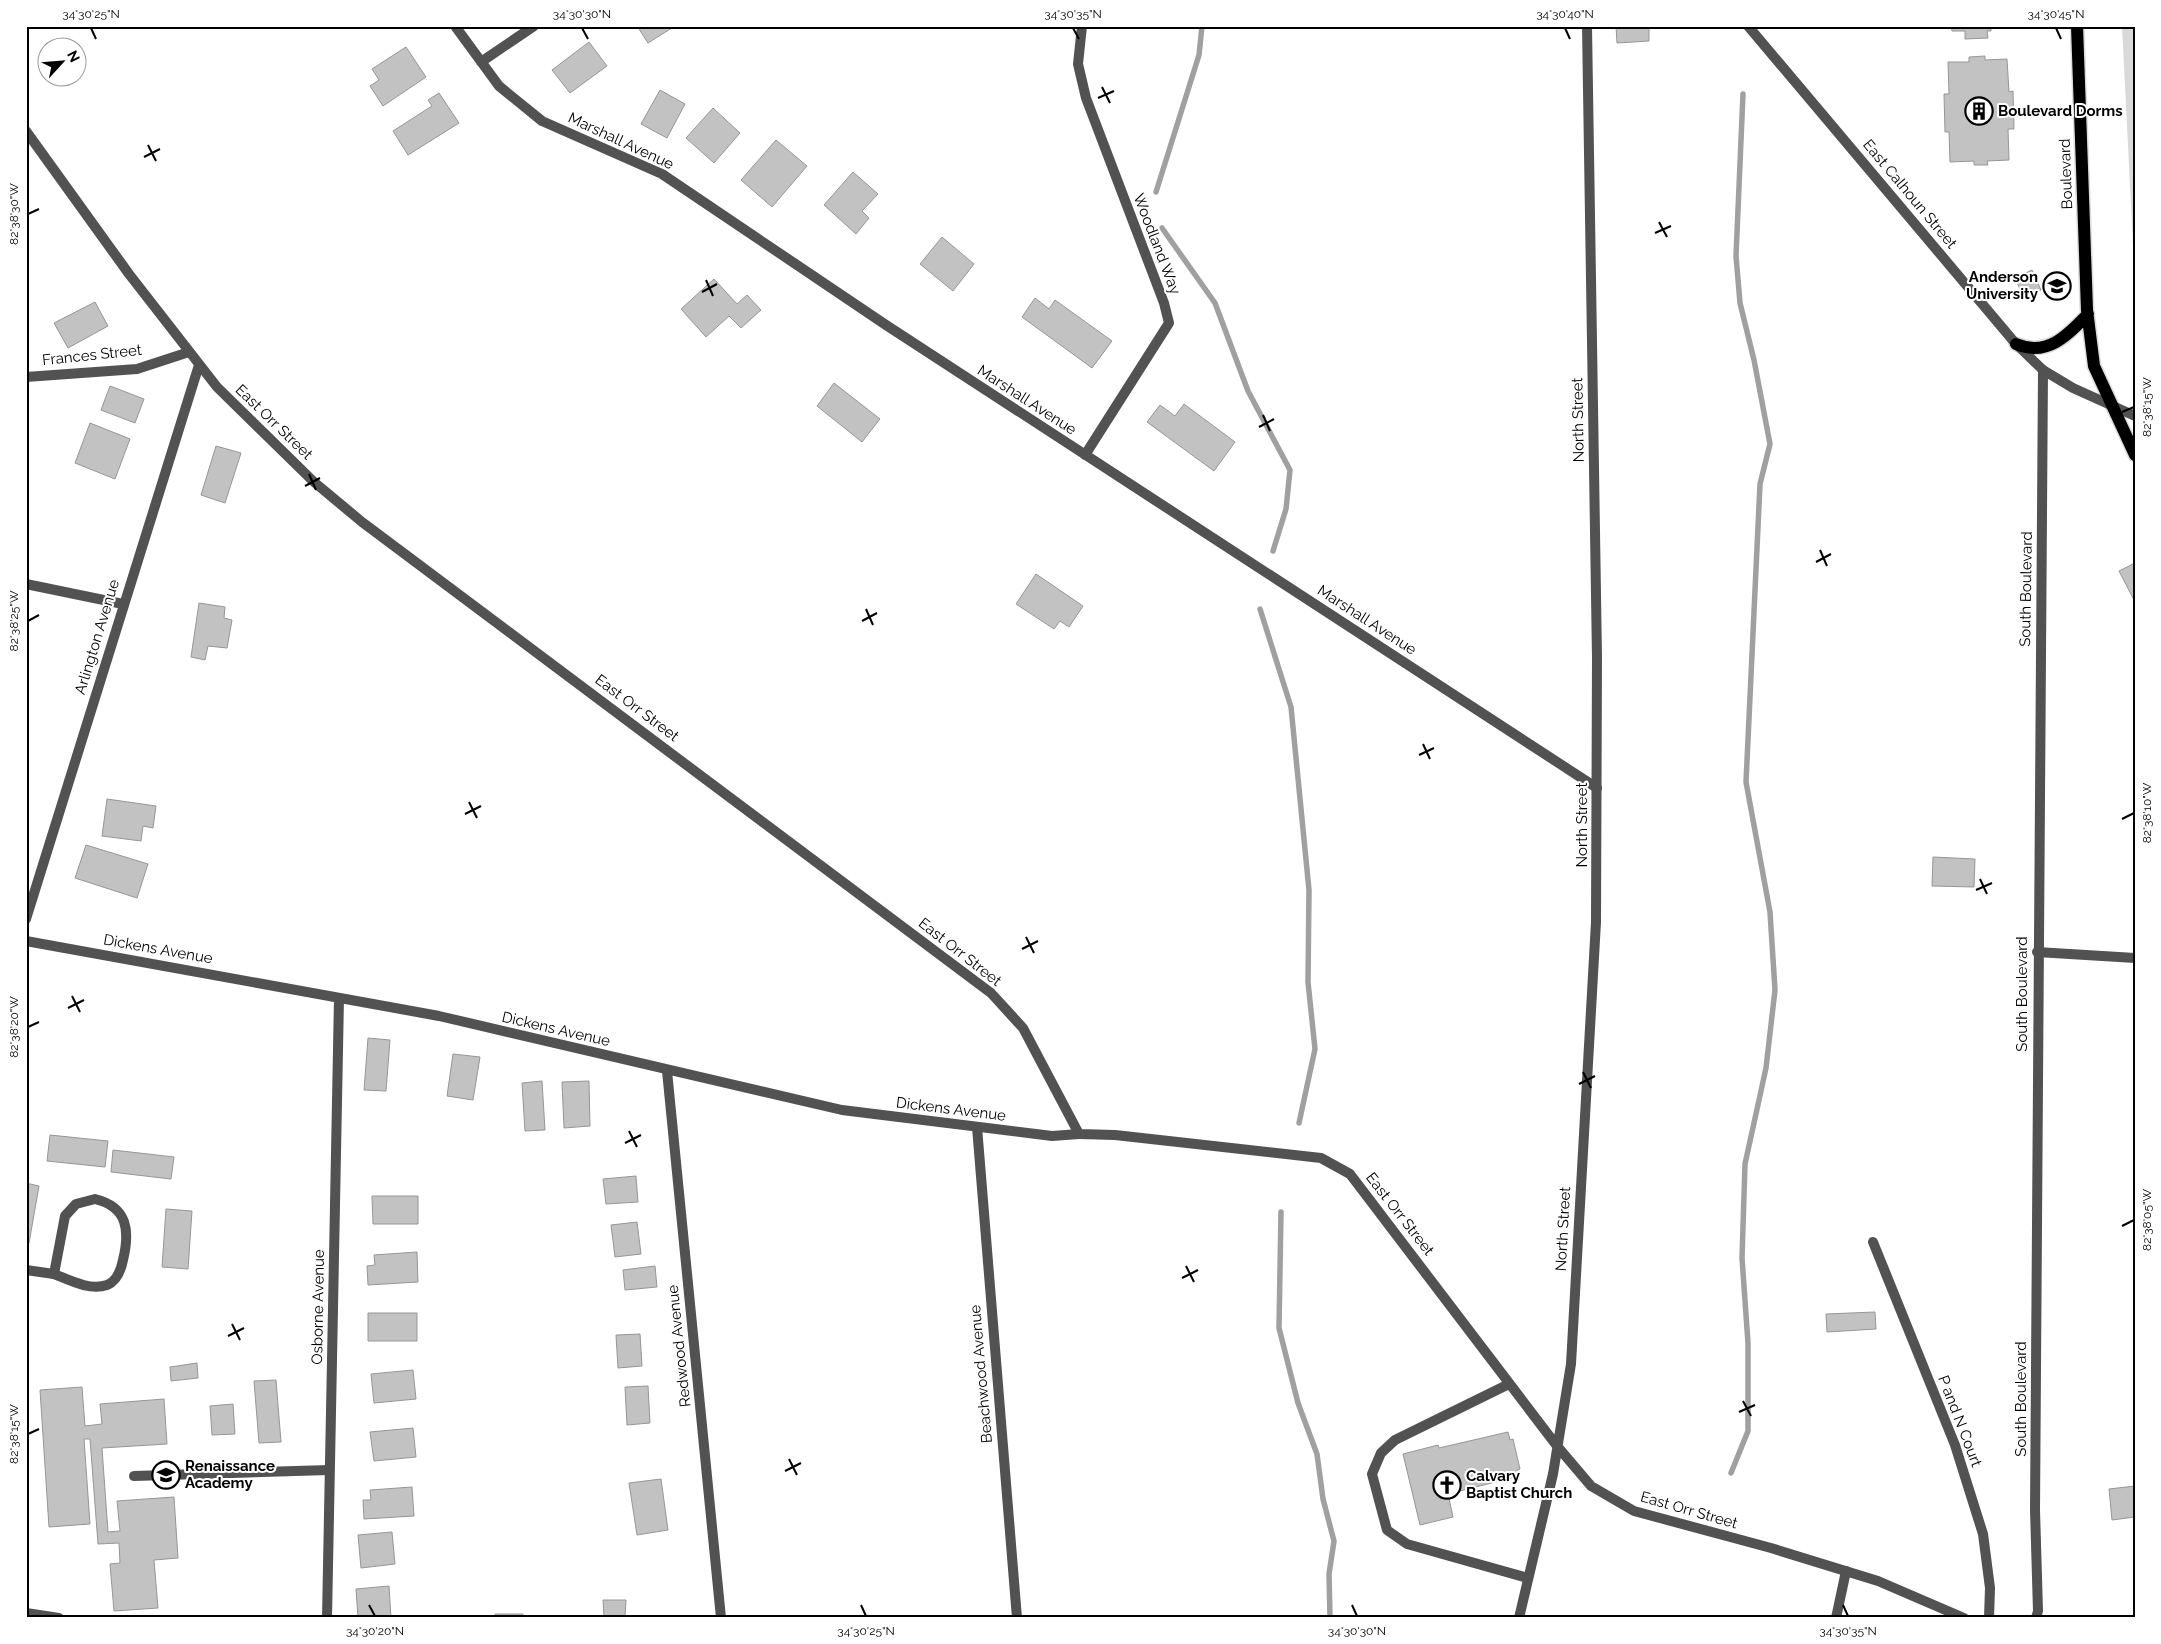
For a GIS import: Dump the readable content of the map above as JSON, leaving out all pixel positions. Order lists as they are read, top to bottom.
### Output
{
  "streets": {
    "main road": ["Boulevard"],
    "street": [
      "Marshall Avenue",
      "East Calhoun Street",
      "Woodland Way",
      "Frances Street",
      "North Street",
      "East Orr Street",
      "South Boulevard",
      "Arlington Avenue",
      "Dickens Avenue",
      "Osborne Avenue",
      "Redwood Avenue",
      "Beachwood Avenue",
      "P and N Court"
    ]
  },
  "crossings": [
    ["Marshall Avenue", "Woodland Way"],
    ["Marshall Avenue", "North Street"],
    ["Boulevard", "East Calhoun Street"],
    ["East Calhoun Street", "South Boulevard"],
    ["Frances Street", "East Orr Street"],
    ["North Street", "East Orr Street"],
    ["East Orr Street", "Arlington Avenue"],
    ["East Orr Street", "Dickens Avenue"],
    ["Dickens Avenue", "Osborne Avenue"],
    ["Dickens Avenue", "Redwood Avenue"],
    ["Dickens Avenue", "Beachwood Avenue"]
  ],
  "places": {
    "building": ["Boulevard Dorms"],
    "school or university": ["Anderson University", "Renaissance Academy"],
    "church": ["Calvary Baptist Church"]
  },
  "north": "top right",
  "coordinates": [
    "34°30'25\"N",
    "34°30'30\"N",
    "34°30'35\"N",
    "34°30'40\"N",
    "34°30'45\"N",
    "82°38'30\"W",
    "82°38'15\"W",
    "82°38'25\"W",
    "82°38'10\"W",
    "82°38'20\"W",
    "82°38'05\"W",
    "34°30'20\"N"
  ]
}
